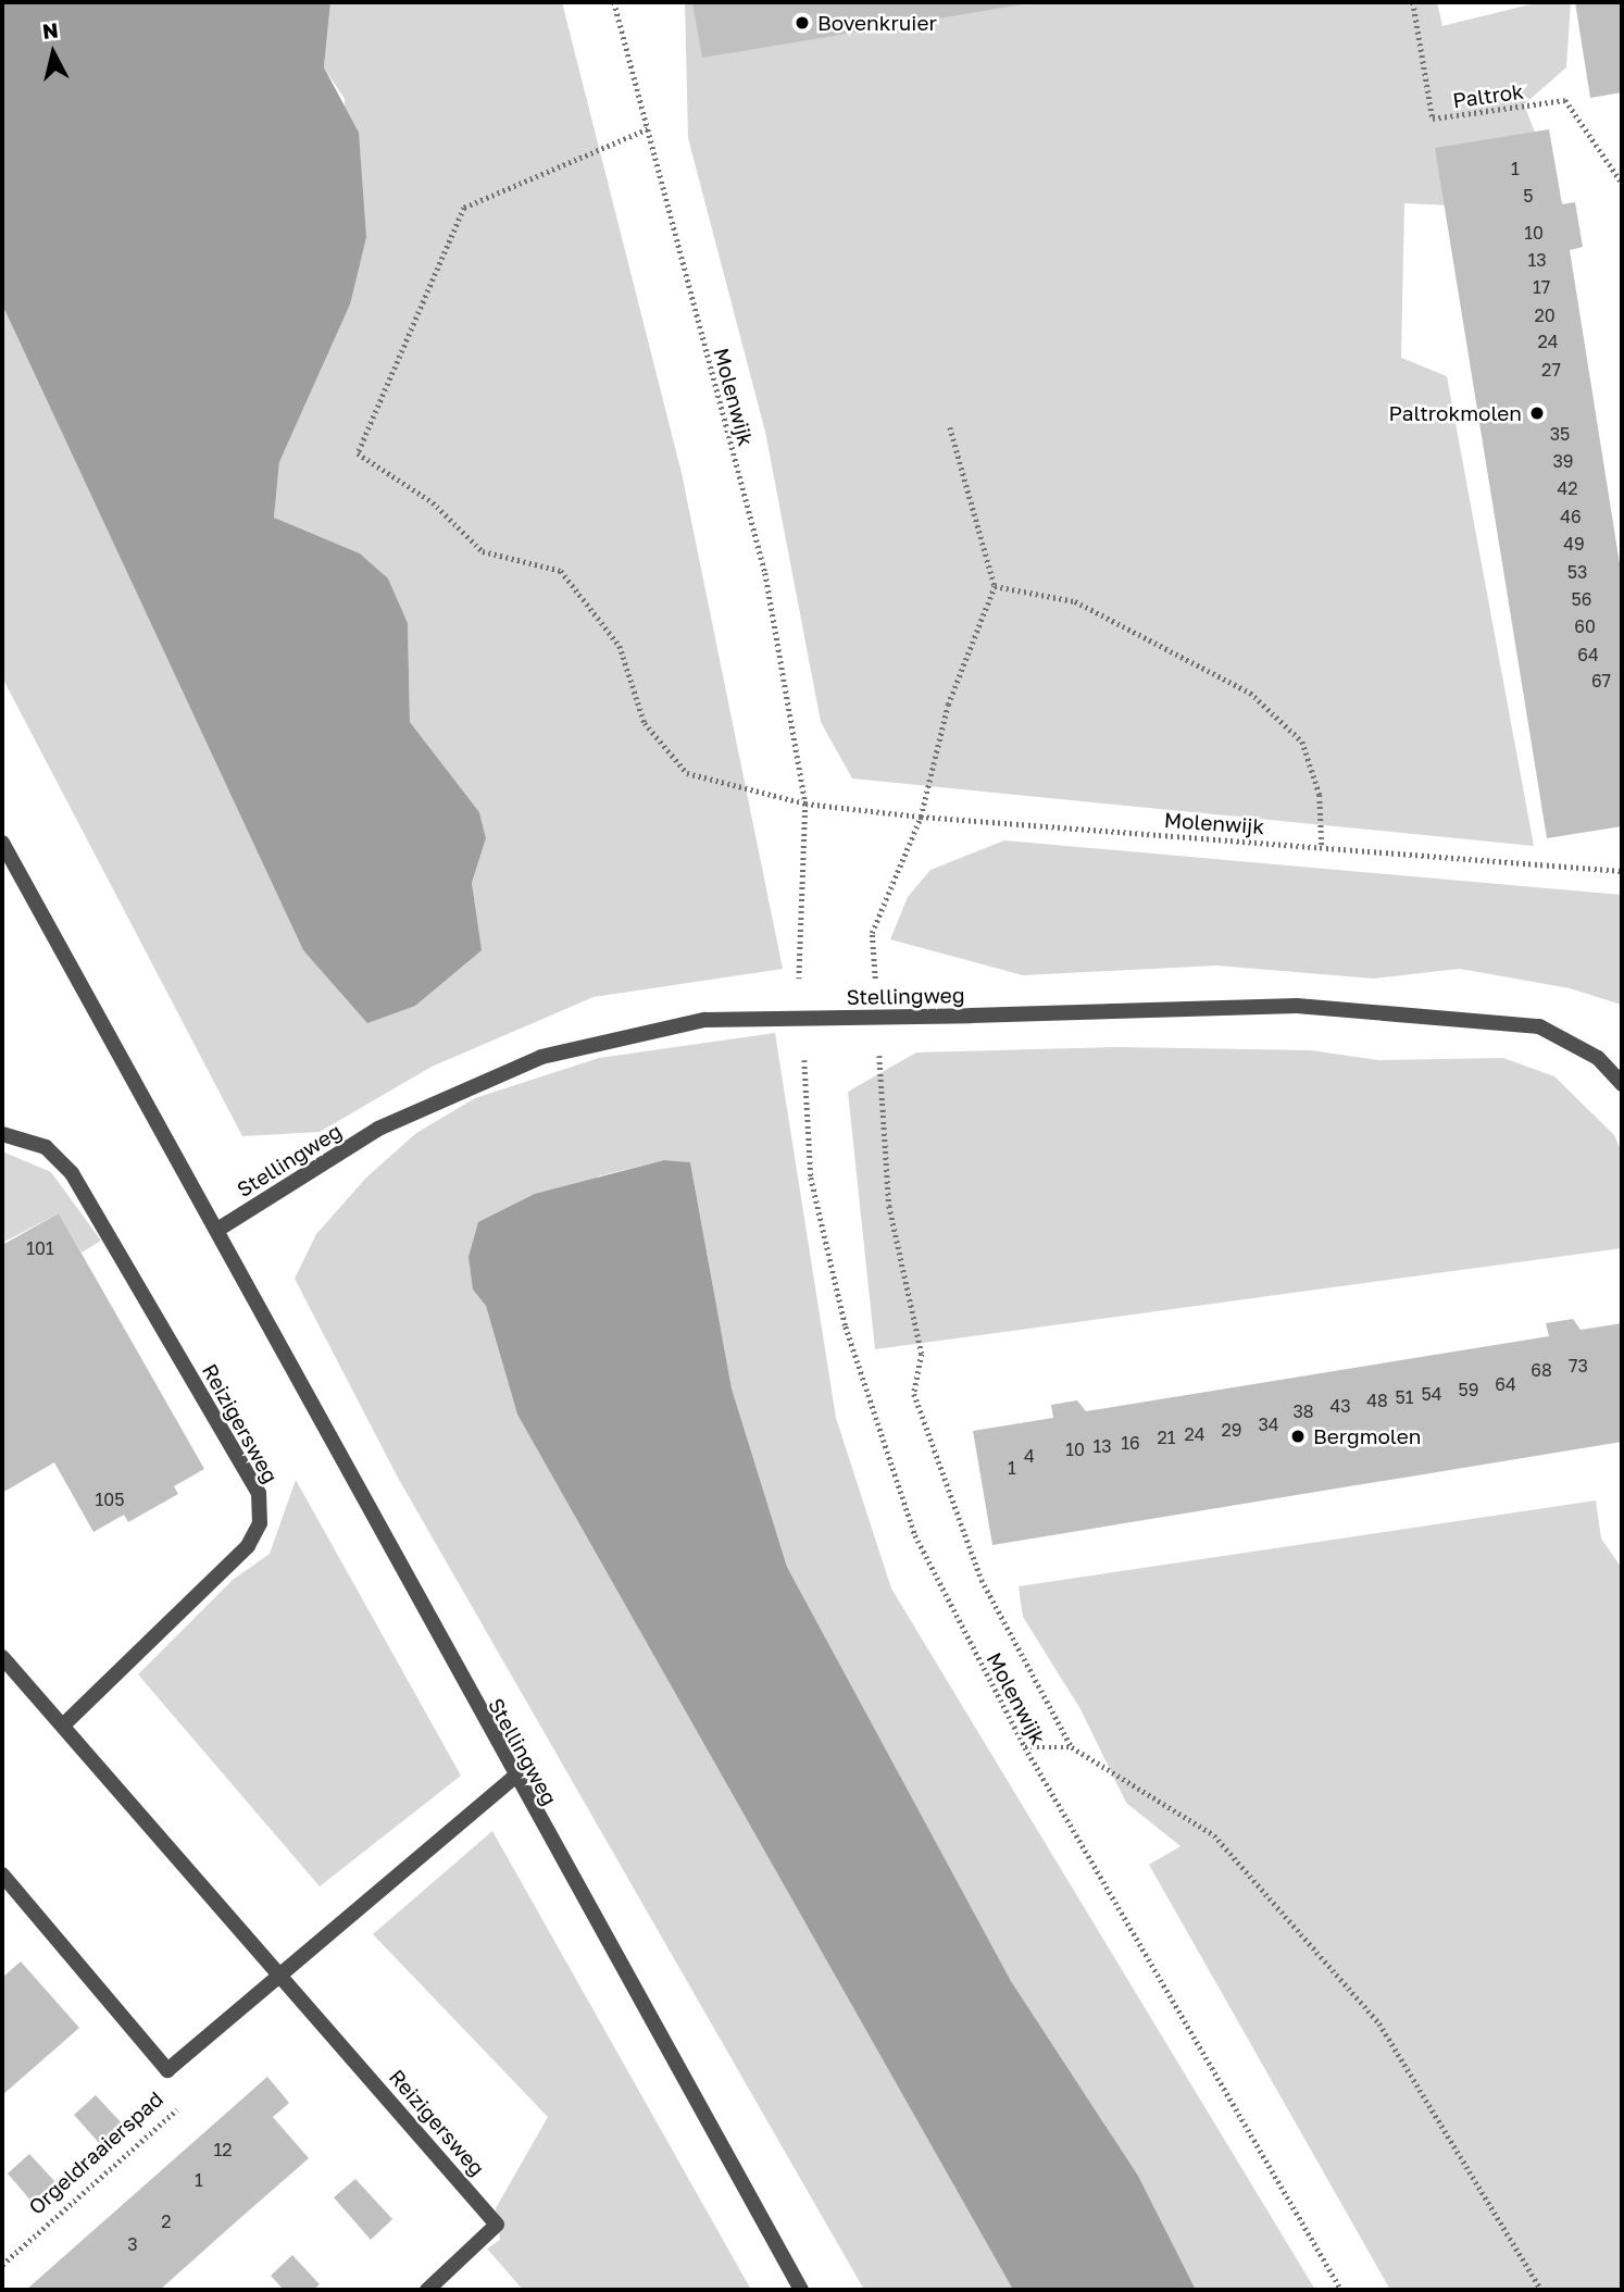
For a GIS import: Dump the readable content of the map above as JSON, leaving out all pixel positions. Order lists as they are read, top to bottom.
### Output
{
  "streets": {
    "street": ["Stellingweg", "Reizigersweg", "Orgeldraaierspad"],
    "path": ["Paltrok", "Molenwijk"]
  },
  "crossings": [
    ["Reizigersweg", "Orgeldraaierspad"]
  ],
  "places": ["Bovenkruier", "Paltrokmolen", "Bergmolen"],
  "house_numbers": [
    "1",
    "5",
    "10",
    "13",
    "17",
    "20",
    "24",
    "27",
    "35",
    "39",
    "42",
    "46",
    "49",
    "53",
    "56",
    "60",
    "64",
    "67",
    "101",
    "73",
    "68",
    "64",
    "59",
    "54",
    "51",
    "48",
    "43",
    "38",
    "34",
    "29",
    "24",
    "21",
    "16",
    "13",
    "10",
    "4",
    "1",
    "105",
    "12",
    "1",
    "2",
    "3"
  ],
  "north": "top"
}
